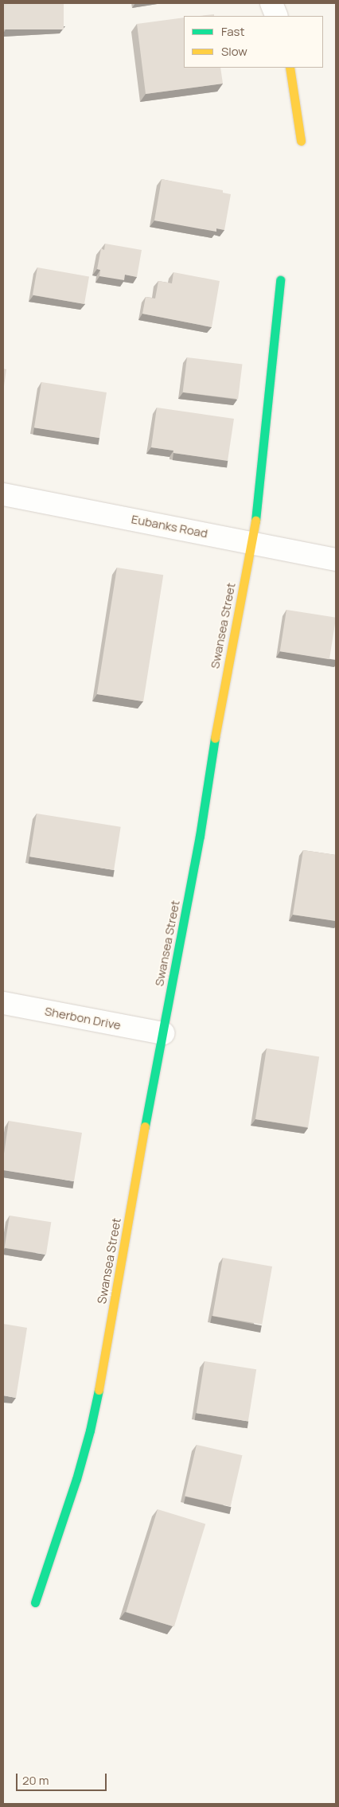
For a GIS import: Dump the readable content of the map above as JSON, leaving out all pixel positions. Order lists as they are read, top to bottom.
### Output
{
  "streets": {
    "street": ["Eubanks Road", "Swansea Street", "Sherbon Drive"]
  },
  "crossings": [
    ["Eubanks Road", "Swansea Street"],
    ["Swansea Street", "Sherbon Drive"]
  ],
  "legend": ["Fast", "Slow"],
  "scale_bar": "20 m"
}
